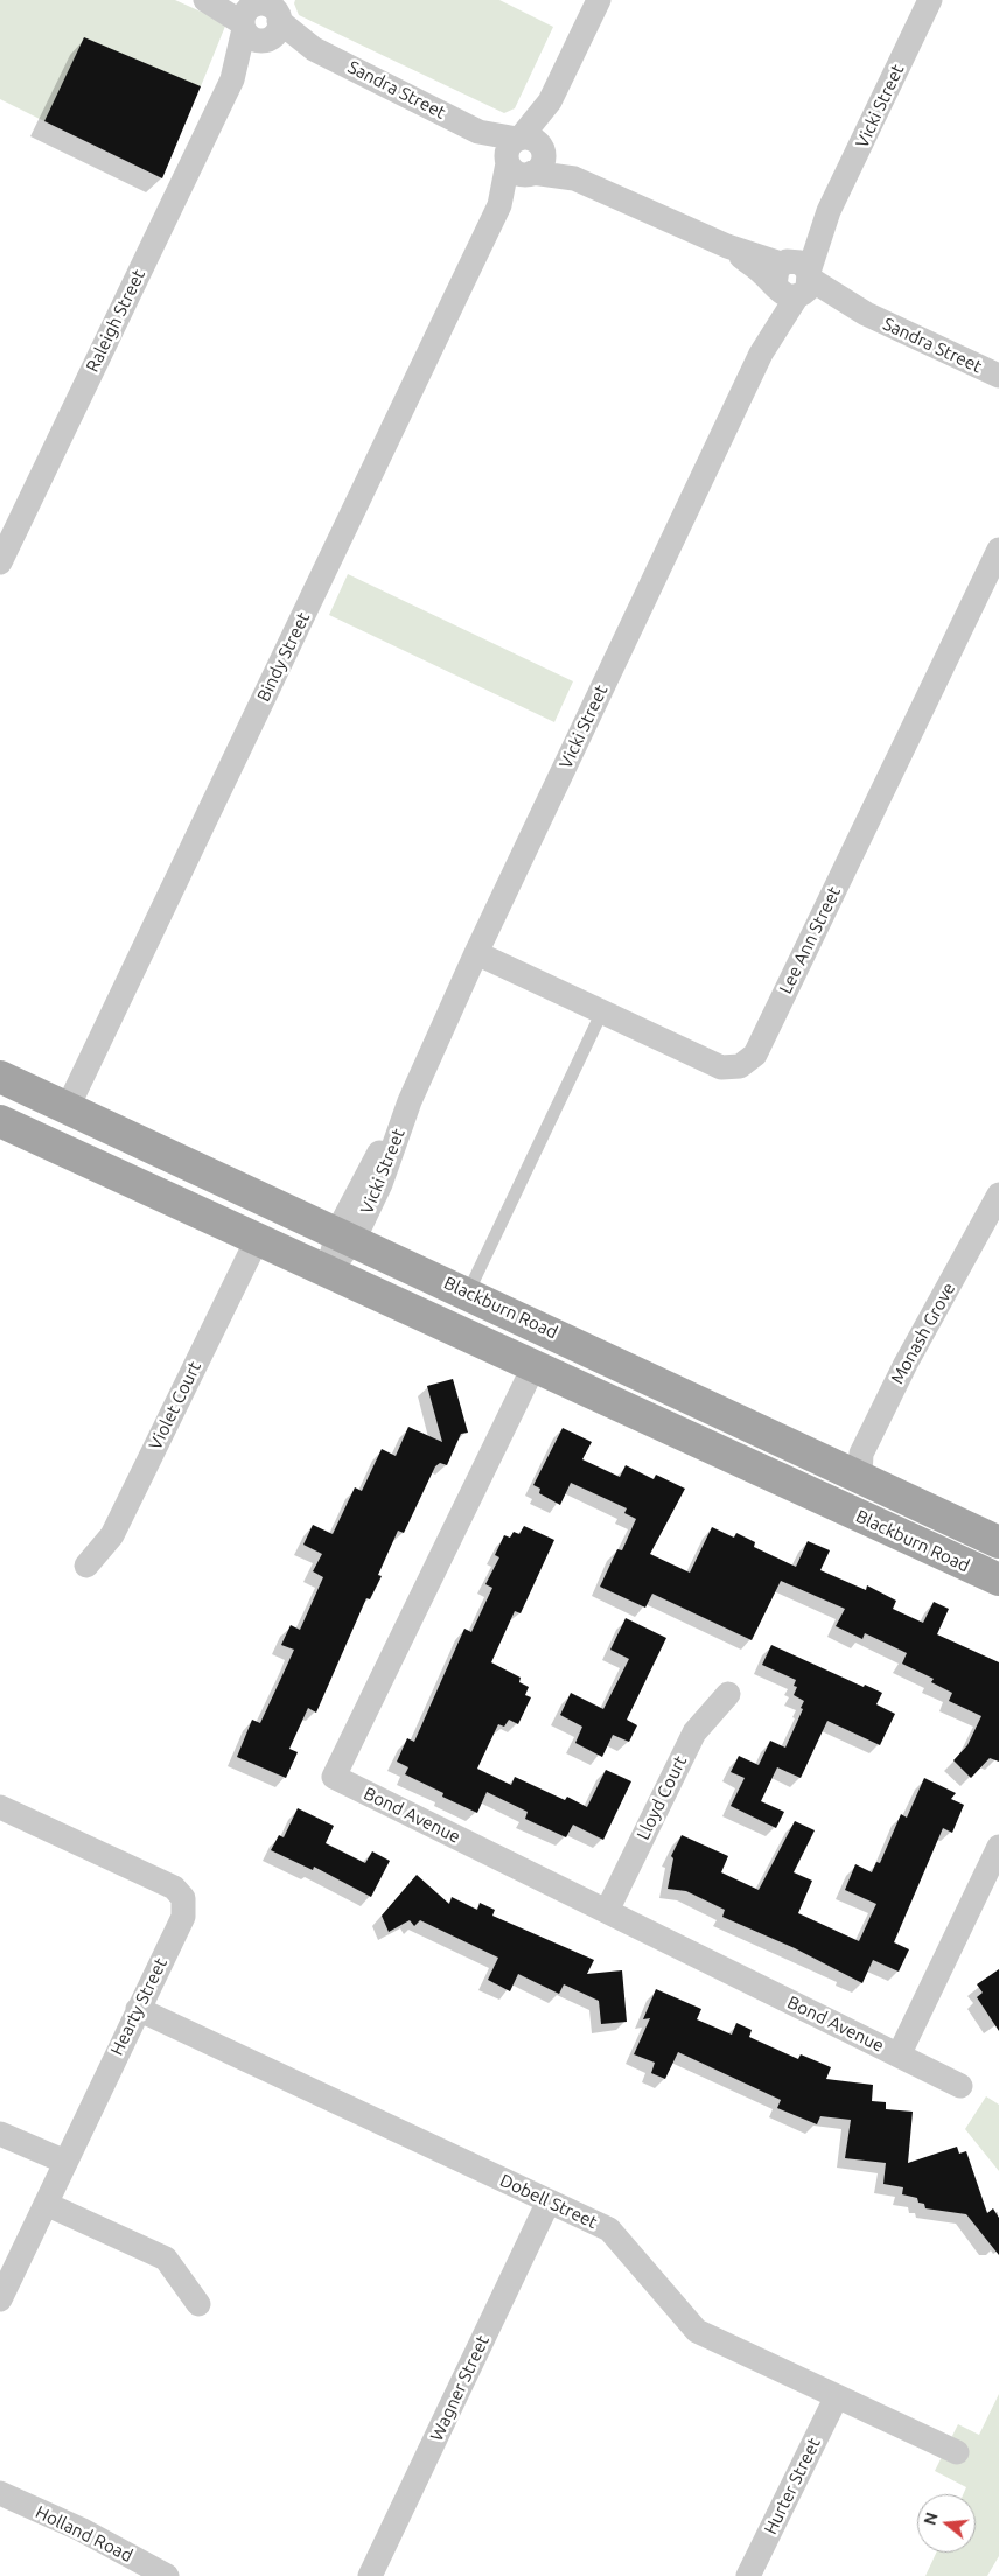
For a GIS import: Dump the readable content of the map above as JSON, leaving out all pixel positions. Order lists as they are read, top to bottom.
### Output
{
  "streets": {
    "main road": ["Blackburn Road"],
    "street": [
      "Sandra Street",
      "Vicki Street",
      "Raleigh Street",
      "Bindy Street",
      "Lee Ann Street",
      "Monash Grove",
      "Violet Court",
      "Lloyd Court",
      "Bond Avenue",
      "Hearty Street",
      "Dobell Street",
      "Wagner Street",
      "Hurter Street",
      "Holland Road"
    ]
  },
  "crossings": [
    ["Sandra Street", "Vicki Street"],
    ["Sandra Street", "Raleigh Street"],
    ["Sandra Street", "Bindy Street"],
    ["Vicki Street", "Lee Ann Street"],
    ["Vicki Street", "Blackburn Road"],
    ["Bindy Street", "Blackburn Road"],
    ["Blackburn Road", "Monash Grove"],
    ["Blackburn Road", "Violet Court"],
    ["Blackburn Road", "Bond Avenue"],
    ["Lloyd Court", "Bond Avenue"],
    ["Hearty Street", "Dobell Street"],
    ["Dobell Street", "Wagner Street"],
    ["Dobell Street", "Hurter Street"]
  ],
  "north": "left"
}
